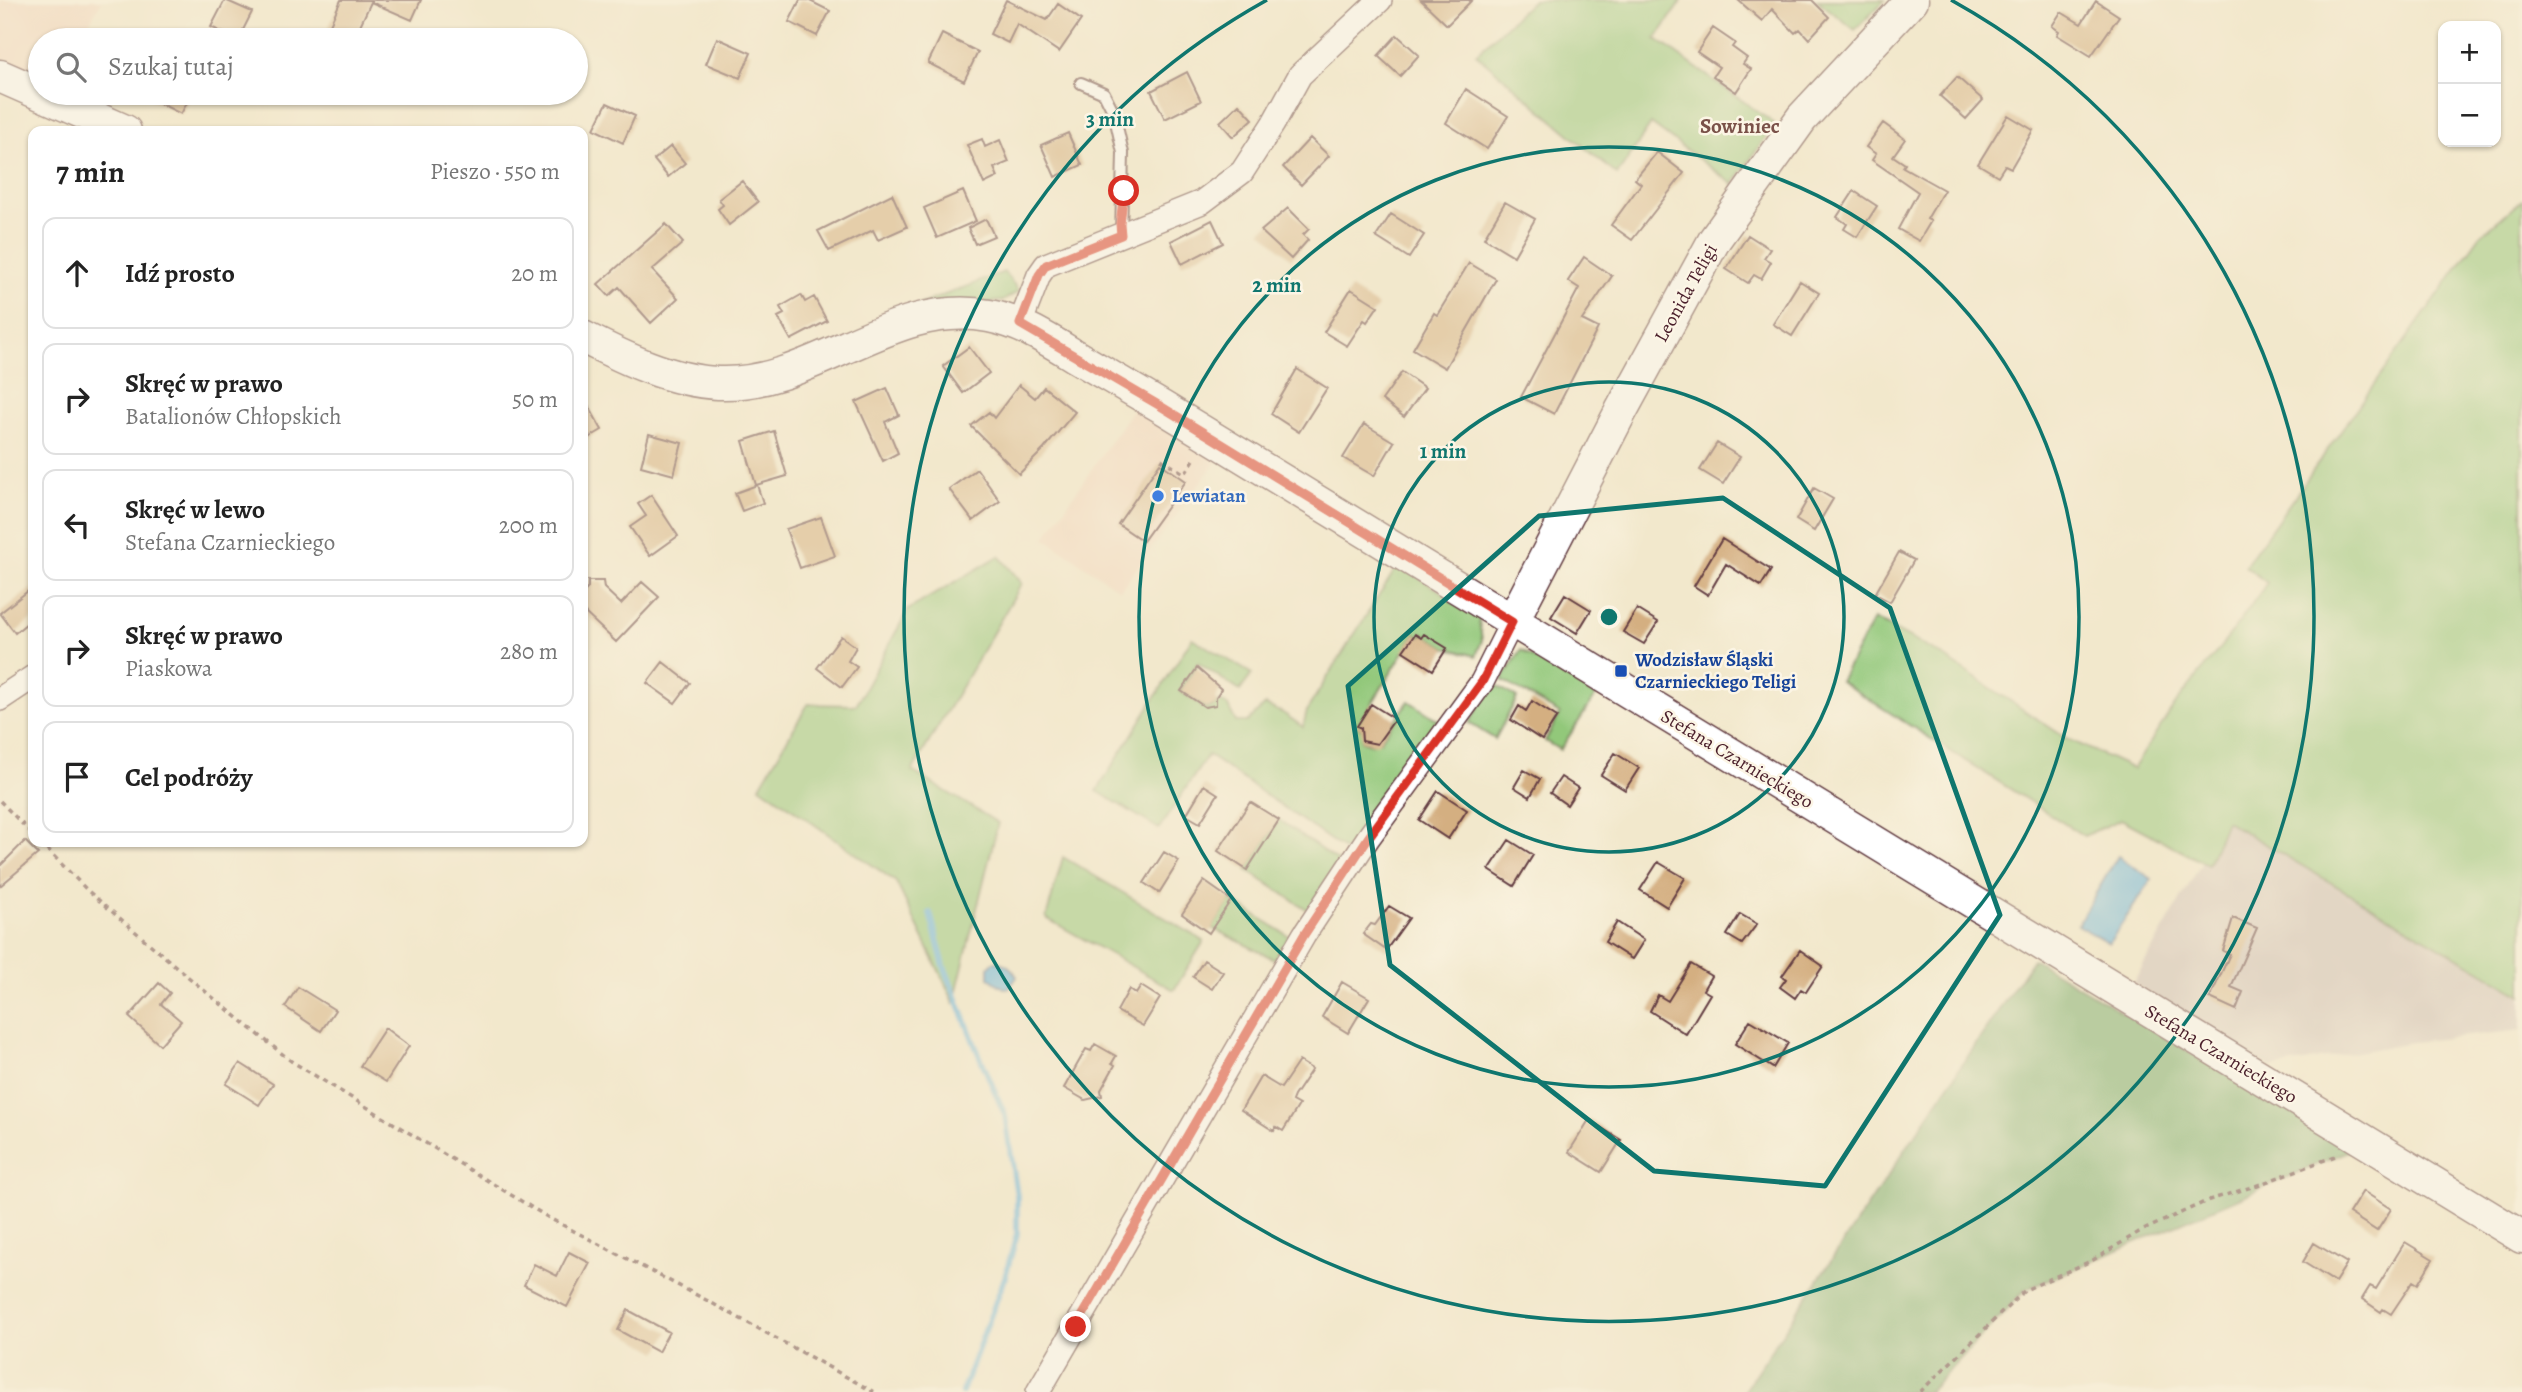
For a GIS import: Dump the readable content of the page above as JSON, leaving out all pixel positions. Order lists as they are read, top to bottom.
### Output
{
  "streets": {
    "street": ["Leonida Teligi", "Stefana Czarnieckiego"]
  },
  "crossings": [
    ["Leonida Teligi", "Stefana Czarnieckiego"]
  ],
  "districts": ["Sowiniec"],
  "places": {
    "other": ["Lewiatan"],
    "transit": ["Wodzisław Śląski Czarnieckiego Teligi"]
  },
  "page": {
    "map_buttons": ["+", "−"],
    "search": "Szukaj tutaj",
    "heading": ["7 min", "Pieszo · 550 m"],
    "list": [
      ["Idź prosto", "20 m"],
      ["Skręć w prawo", "Batalionów Chłopskich", "50 m"],
      ["Skręć w lewo", "Stefana Czarnieckiego", "200 m"],
      ["Skręć w prawo", "Piaskowa", "280 m"],
      "Cel podróży"
    ]
  },
  "rings": ["3 min", "2 min", "1 min"]
}
